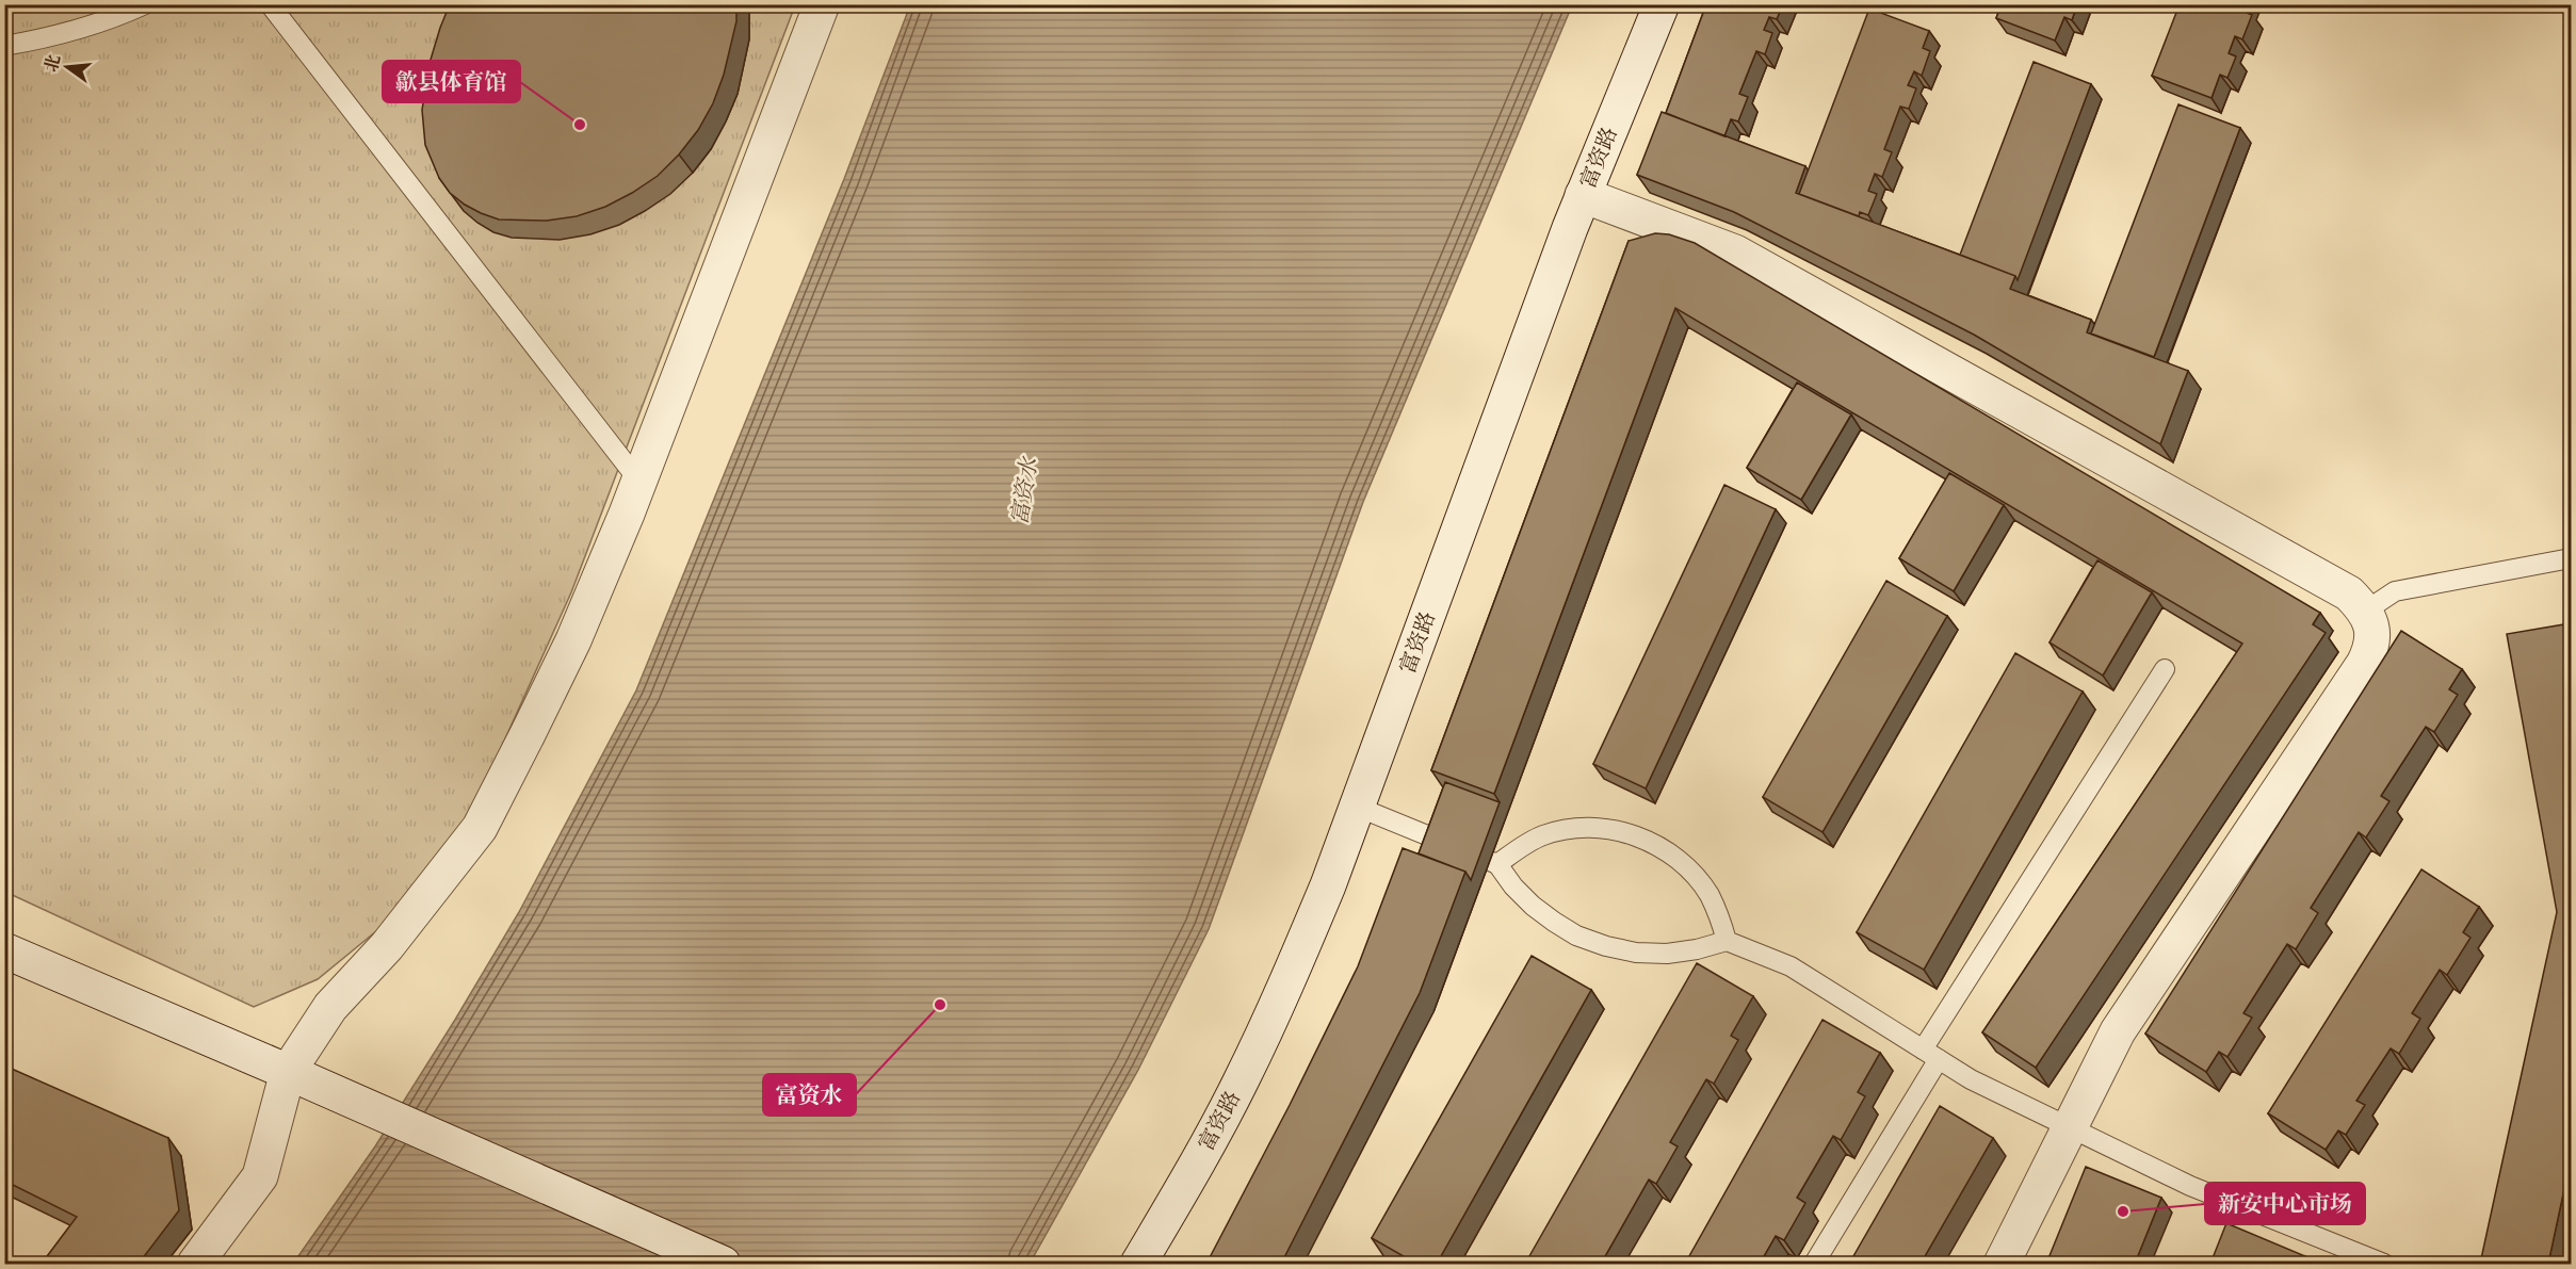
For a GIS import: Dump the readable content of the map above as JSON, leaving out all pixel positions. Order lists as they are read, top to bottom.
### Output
{
  "streets": {
    "street": ["富资路"]
  },
  "water": ["富资水"],
  "places": ["歙县体育馆", "富资水", "新安中心市场"],
  "north": "left"
}
